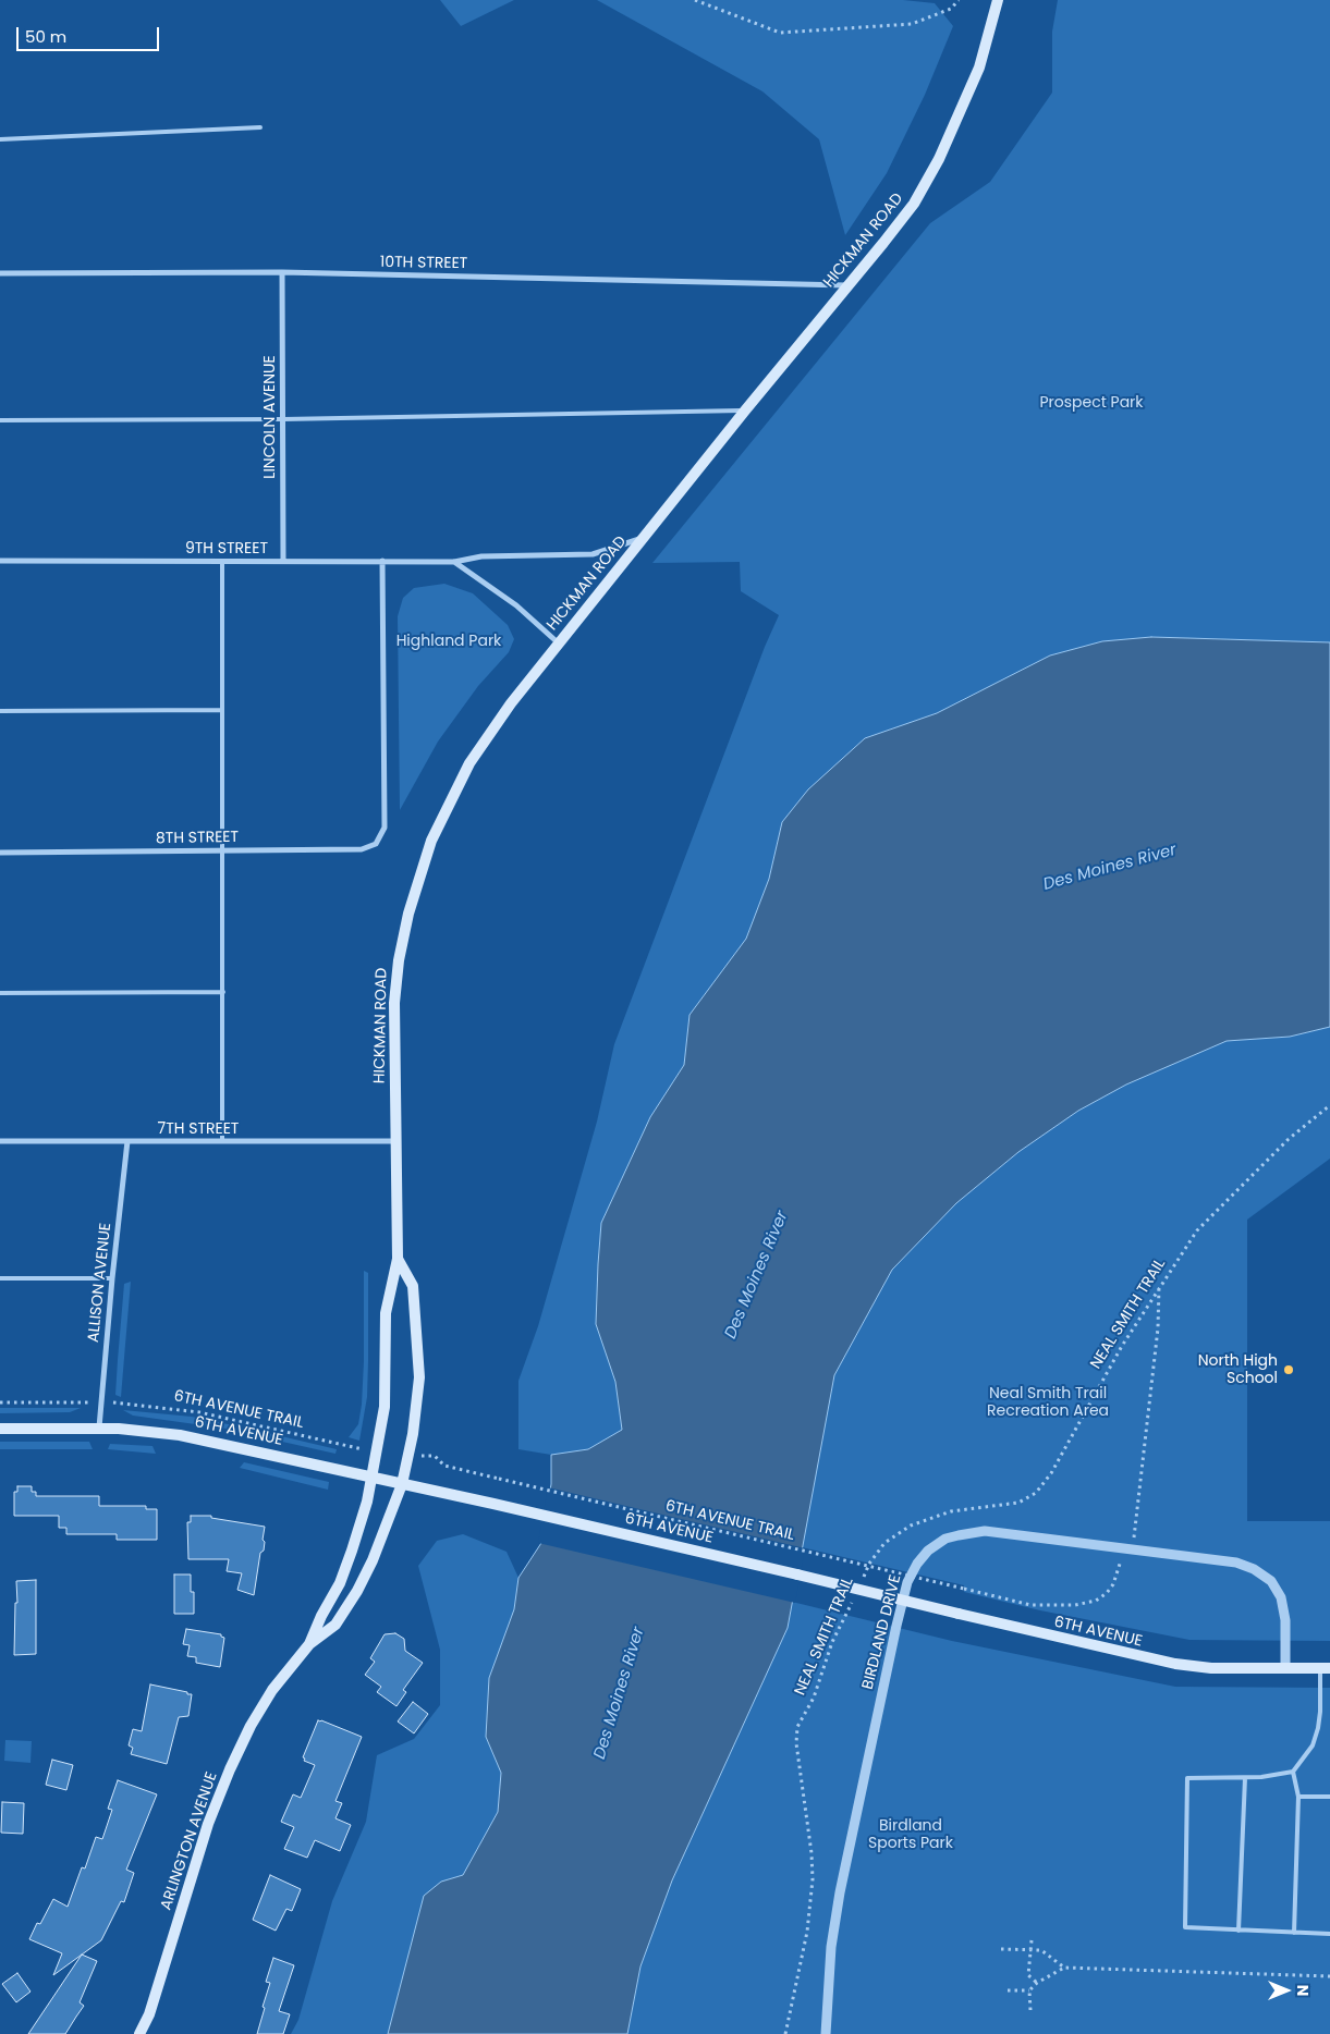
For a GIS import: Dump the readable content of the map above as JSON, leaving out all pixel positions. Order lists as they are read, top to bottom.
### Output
{
  "streets": {
    "main road": ["HICKMAN ROAD", "6TH AVENUE", "ARLINGTON AVENUE"],
    "street": [
      "10TH STREET",
      "LINCOLN AVENUE",
      "9TH STREET",
      "8TH STREET",
      "7TH STREET",
      "ALLISON AVENUE",
      "BIRDLAND DRIVE"
    ],
    "path": ["NEAL SMITH TRAIL", "6TH AVENUE TRAIL"]
  },
  "crossings": [
    ["HICKMAN ROAD", "10TH STREET"],
    ["HICKMAN ROAD", "9TH STREET"],
    ["HICKMAN ROAD", "7TH STREET"],
    ["HICKMAN ROAD", "6TH AVENUE"],
    ["HICKMAN ROAD", "ARLINGTON AVENUE"],
    ["10TH STREET", "LINCOLN AVENUE"],
    ["LINCOLN AVENUE", "9TH STREET"],
    ["9TH STREET", "8TH STREET"],
    ["7TH STREET", "ALLISON AVENUE"],
    ["ALLISON AVENUE", "6TH AVENUE"],
    ["6TH AVENUE", "BIRDLAND DRIVE"],
    ["6TH AVENUE", "ARLINGTON AVENUE"]
  ],
  "water": ["Des Moines River"],
  "parks": [
    "Prospect Park",
    "Highland Park",
    "Neal Smith Trail Recreation Area",
    "Birdland Sports Park"
  ],
  "places": ["North High School"],
  "scale_bar": "50 m",
  "north": "right"
}
